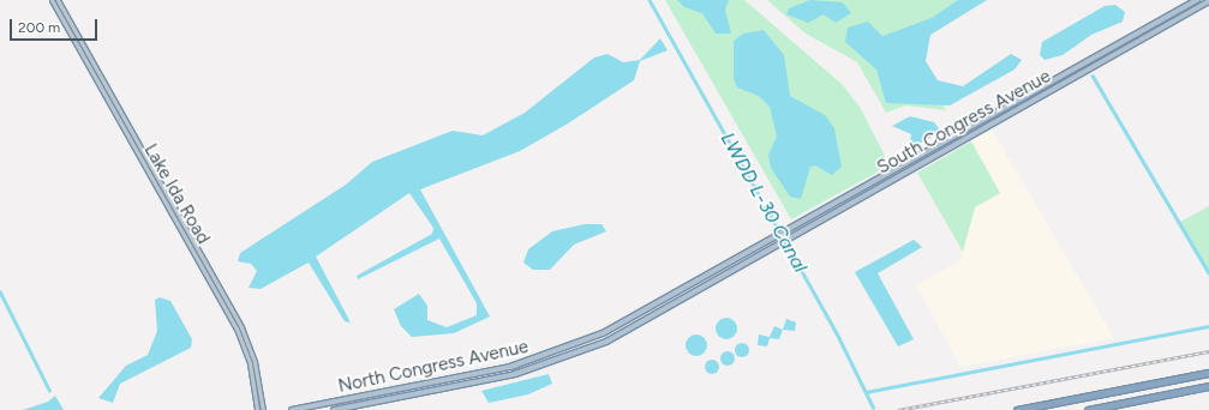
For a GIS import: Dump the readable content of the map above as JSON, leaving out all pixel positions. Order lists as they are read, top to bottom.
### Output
{
  "streets": {
    "main road": ["South Congress Avenue", "North Congress Avenue"],
    "street": ["Lake Ida Road"]
  },
  "crossings": [
    ["South Congress Avenue", "North Congress Avenue"]
  ],
  "water": ["LWDD L-30 Canal"],
  "scale_bar": "200 m"
}
